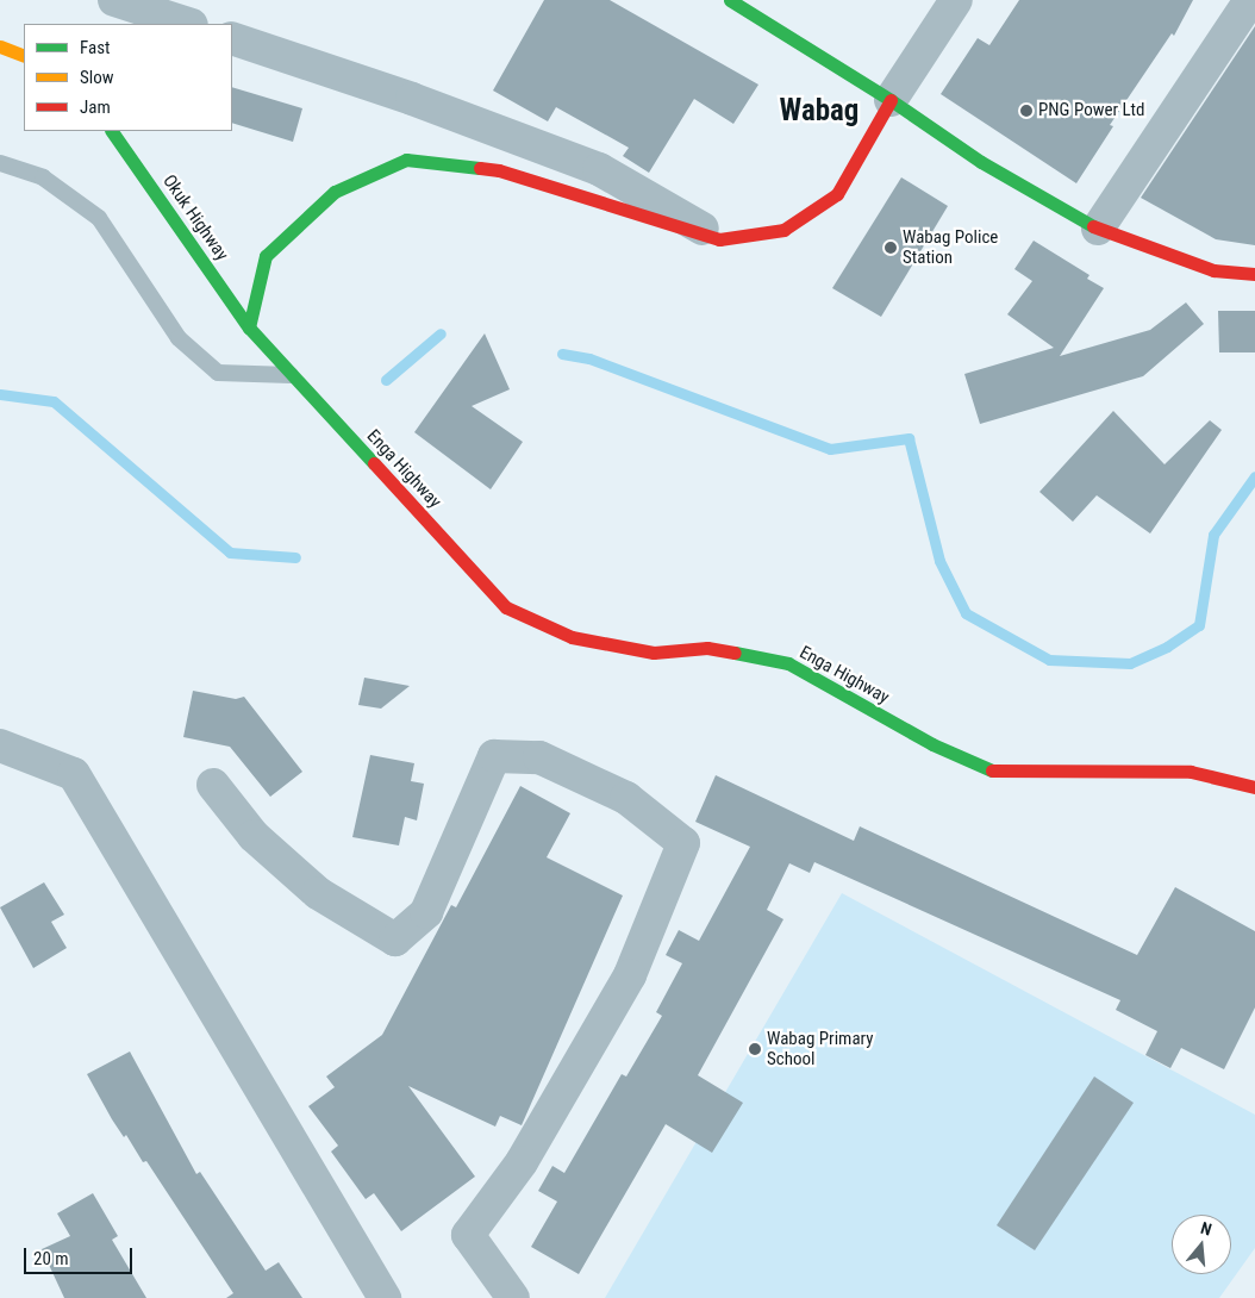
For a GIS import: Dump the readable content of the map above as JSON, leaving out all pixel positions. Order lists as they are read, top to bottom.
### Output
{
  "streets": {
    "main road": ["Okuk Highway", "Enga Highway"]
  },
  "crossings": [
    ["Okuk Highway", "Enga Highway"]
  ],
  "districts": ["Wabag"],
  "places": ["PNG Power Ltd", "Wabag Police Station", "Wabag Primary School"],
  "legend": ["Fast", "Slow", "Jam"],
  "scale_bar": "20 m",
  "north": "top"
}
